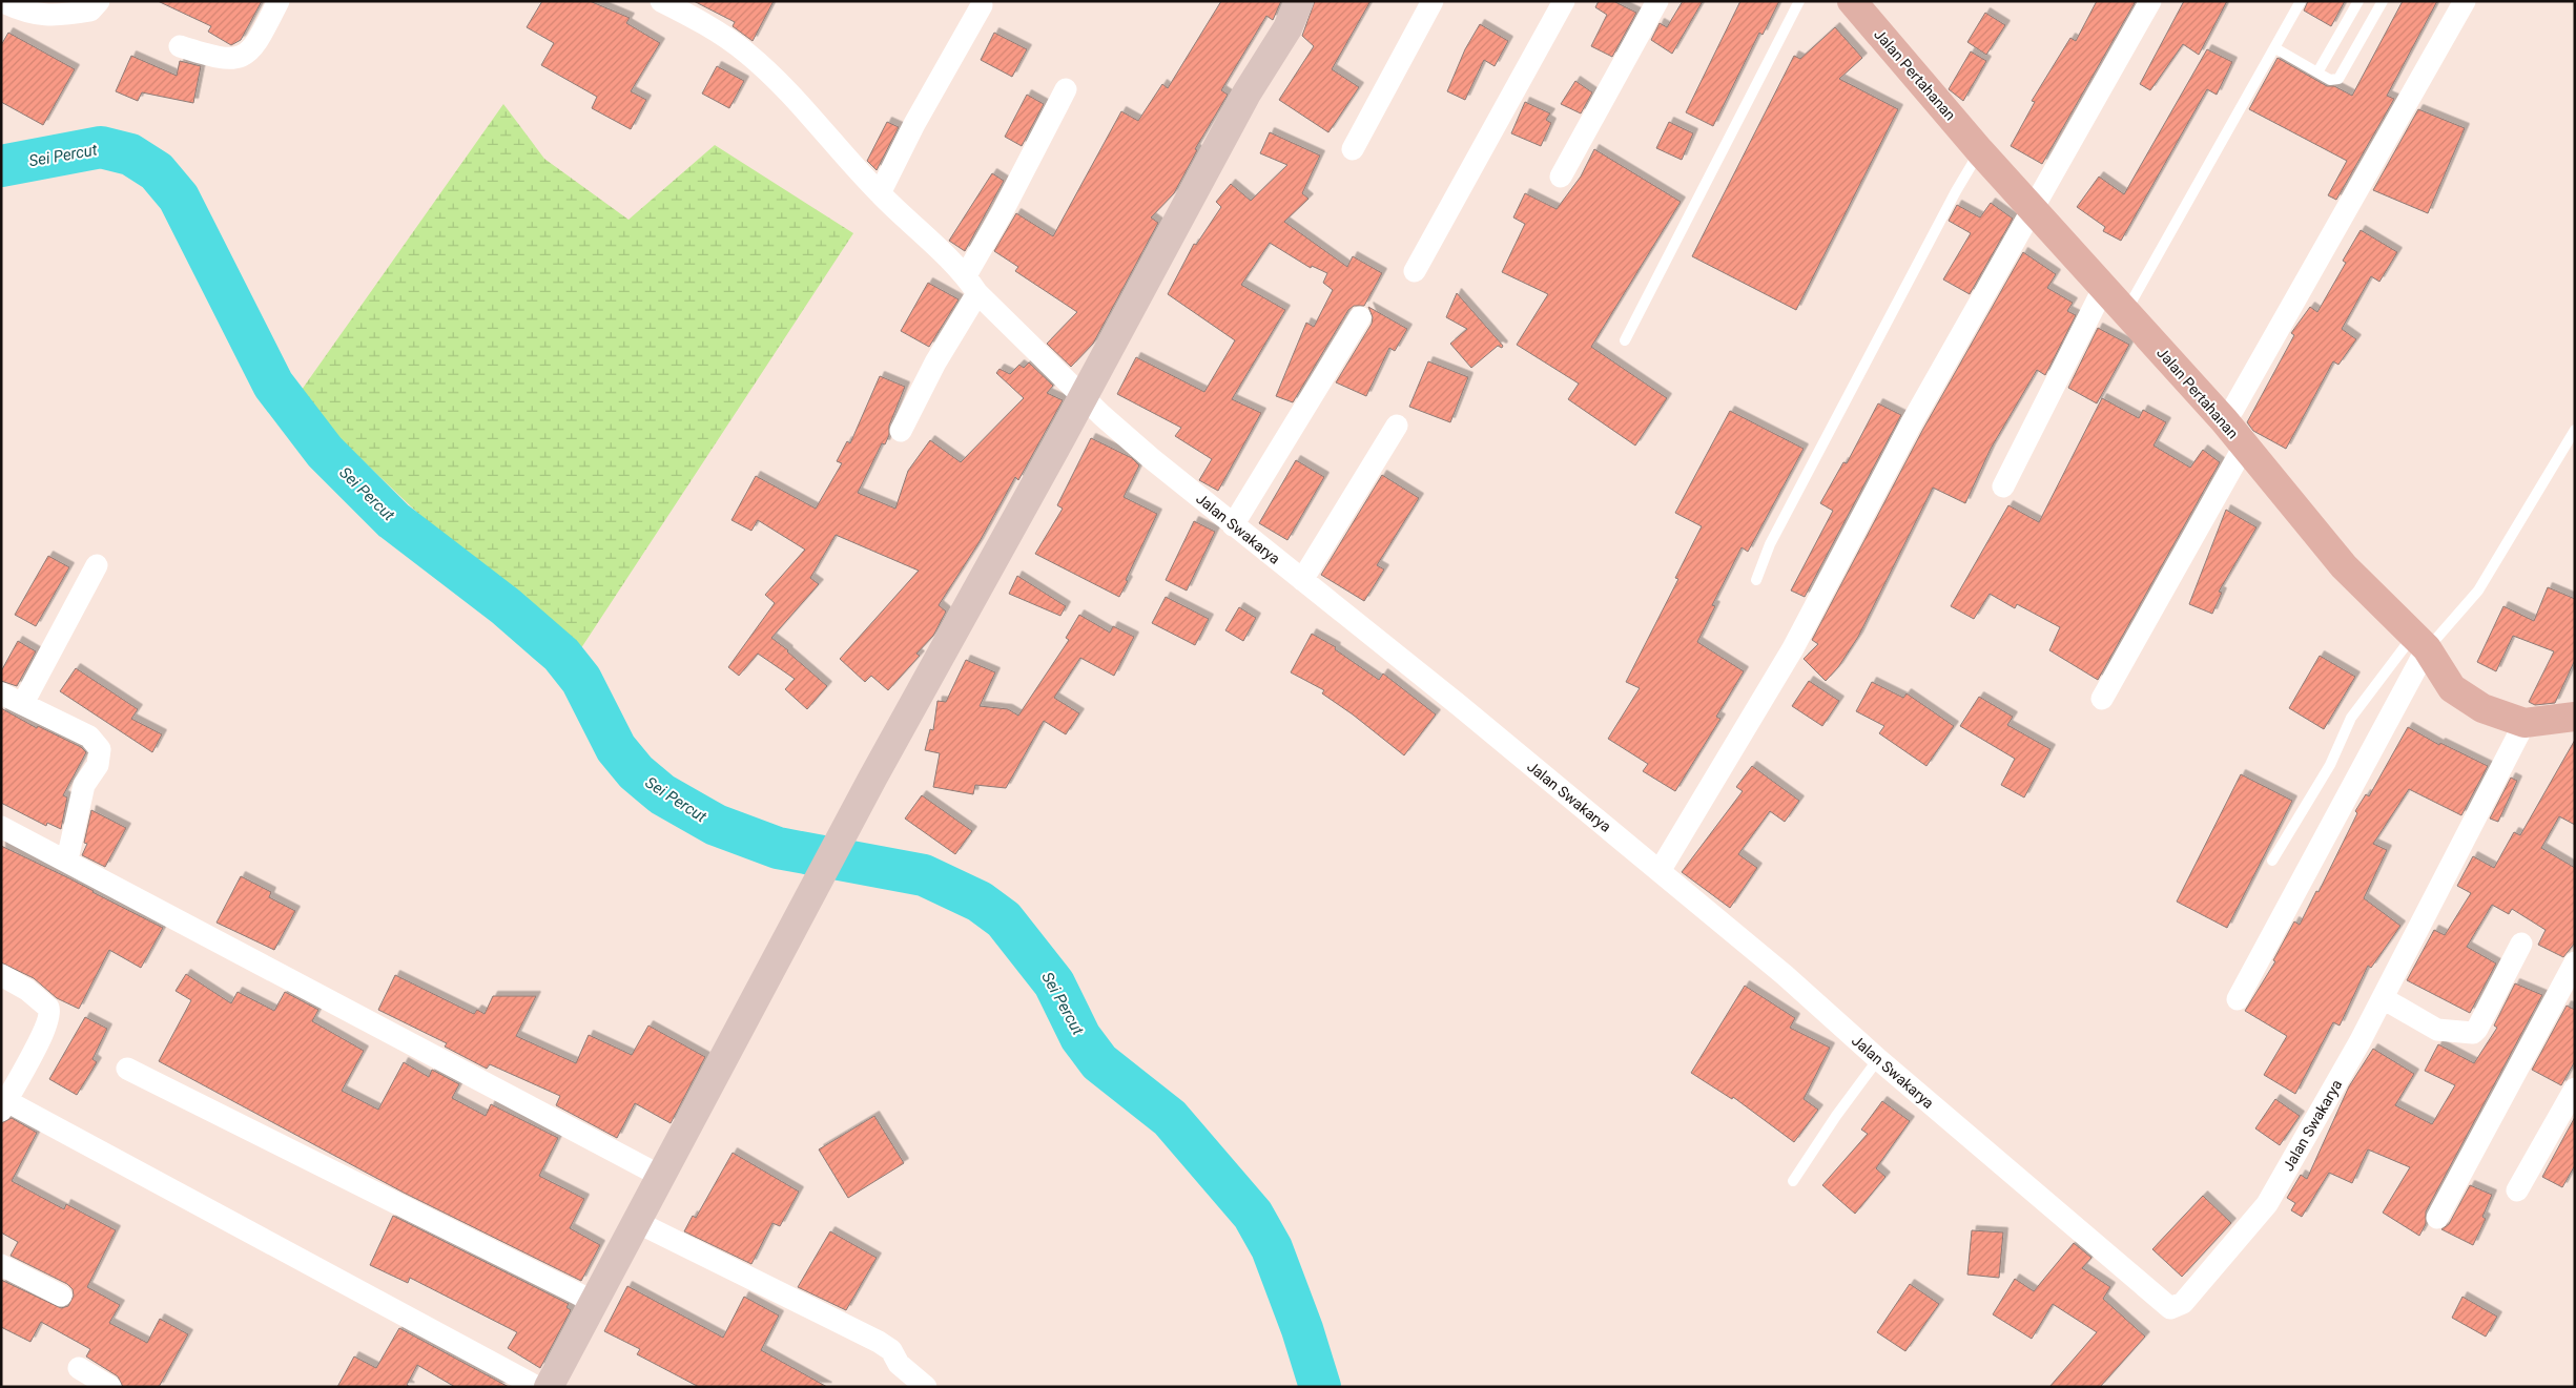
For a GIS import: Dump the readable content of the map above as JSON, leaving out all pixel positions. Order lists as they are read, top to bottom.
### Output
{
  "streets": {
    "main road": ["Jalan Pertahanan"],
    "street": ["Jalan Swakarya"]
  },
  "crossings": [
    ["Jalan Pertahanan", "Jalan Swakarya"]
  ],
  "water": ["Sei Percut"]
}
